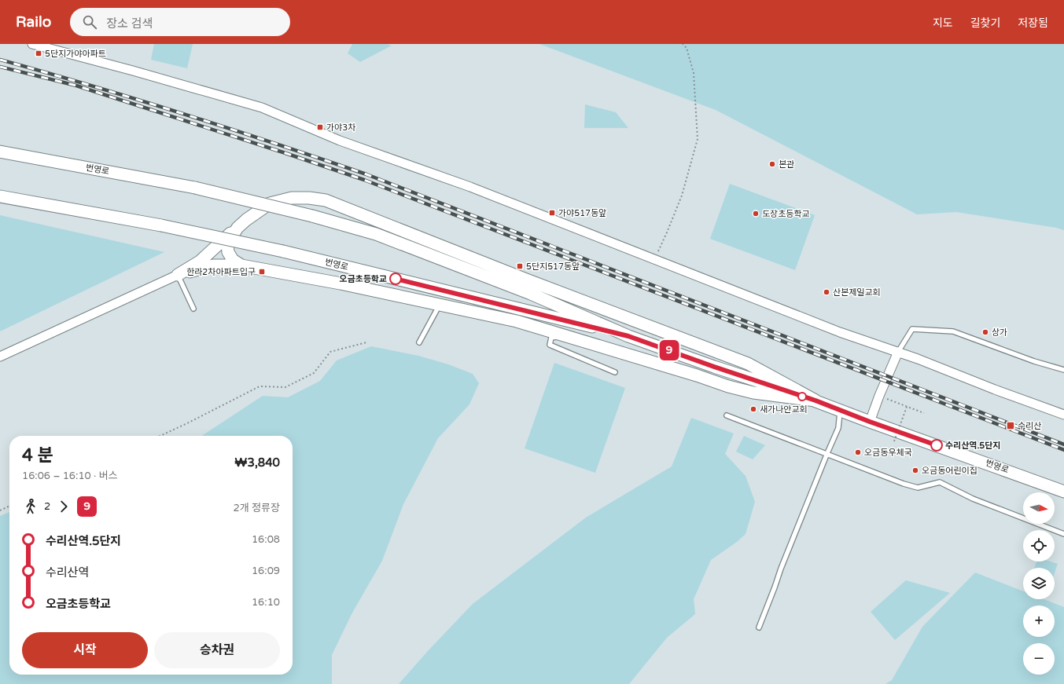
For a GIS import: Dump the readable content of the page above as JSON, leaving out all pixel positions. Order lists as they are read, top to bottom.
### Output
{
  "streets": {
    "street": ["번영로"]
  },
  "places": {
    "transit": [
      "5단지가야아파트",
      "가야3차",
      "가야517동앞",
      "5단지517동앞",
      "한라2차아파트입구",
      "수리산"
    ],
    "other": [
      "본관",
      "도장초등학교",
      "오금초등학교",
      "산본제일교회",
      "상가",
      "새가나안교회",
      "수리산역.5단지",
      "오금동우체국",
      "오금동어린이집"
    ]
  },
  "lines": ["bus line 9"],
  "north": "right",
  "page": {
    "header": "Railo",
    "search": "장소 검색",
    "nav": ["지도", "길찾기", "저장됨"],
    "on_map": "9",
    "heading": ["4 분", "16:06 – 16:10 · 버스", "₩3,840"],
    "legs": ["2", "9", "2개 정류장"],
    "map_buttons": ["+", "−"],
    "list": [
      {
        "name": "수리산역.5단지",
        "value": "16:08"
      },
      {
        "name": "수리산역",
        "value": "16:09"
      },
      {
        "name": "오금초등학교",
        "value": "16:10"
      }
    ],
    "buttons": ["시작", "승차권"]
  }
}
